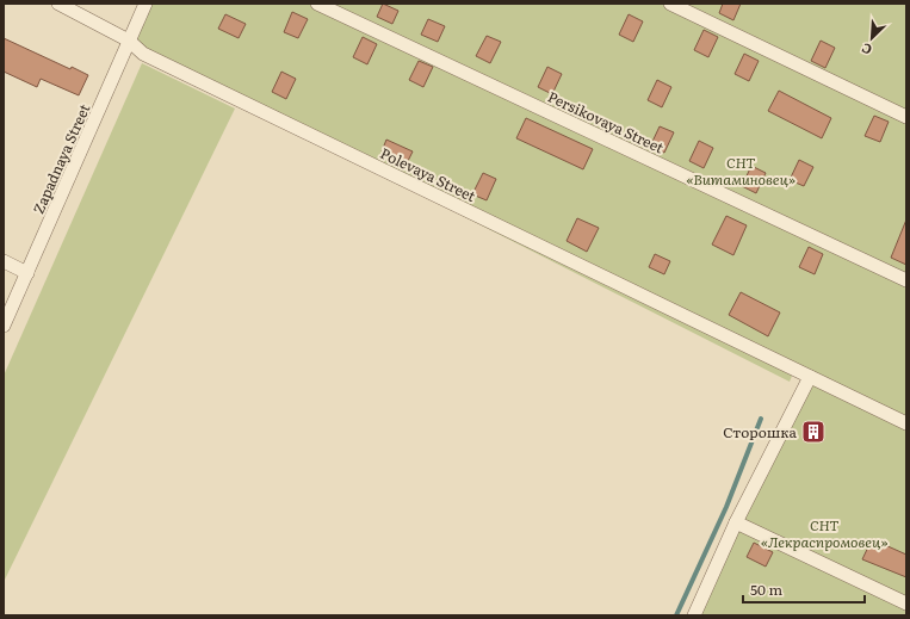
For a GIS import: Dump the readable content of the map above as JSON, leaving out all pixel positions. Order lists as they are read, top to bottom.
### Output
{
  "streets": {
    "street": ["Persikovaya Street", "Zapadnaya Street", "Polevaya Street"]
  },
  "crossings": [
    ["Zapadnaya Street", "Polevaya Street"]
  ],
  "parks": ["СНТ «Витаминовец»", "СНТ «Лекраспромовец»"],
  "places": {
    "building": ["Сторошка"]
  },
  "scale_bar": "50 m",
  "north": "bottom left"
}
